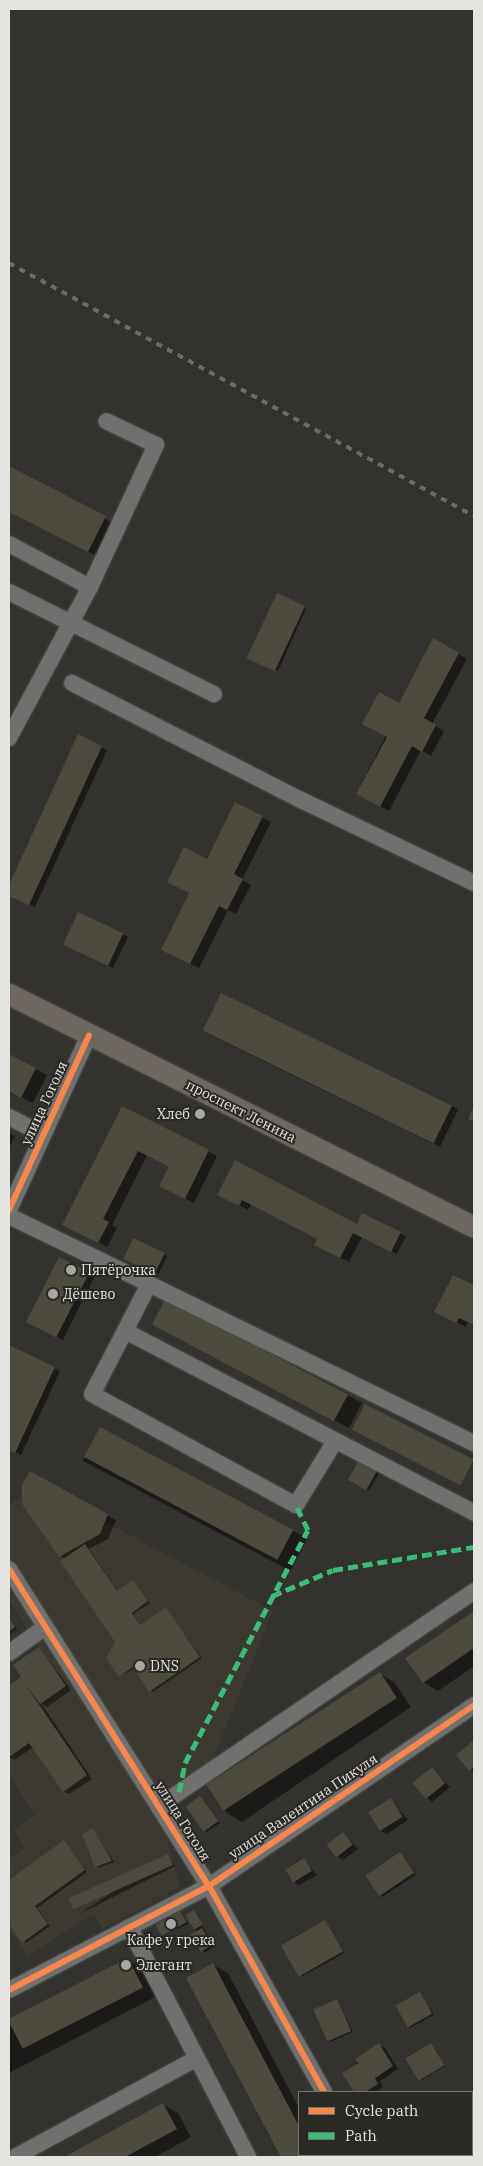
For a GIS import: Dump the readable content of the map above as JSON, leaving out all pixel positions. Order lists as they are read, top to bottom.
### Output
{
  "streets": {
    "main road": ["проспект Ленина"],
    "street": ["улица Гоголя", "улица Валентина Пикуля"]
  },
  "crossings": [
    ["улица Гоголя", "проспект Ленина"],
    ["улица Гоголя", "улица Валентина Пикуля"]
  ],
  "places": [
    "Хлеб",
    "Пятёрочка",
    "Дёшево",
    "DNS",
    "Кафе у грека",
    "Элегант"
  ],
  "legend": ["Cycle path", "Path"]
}
